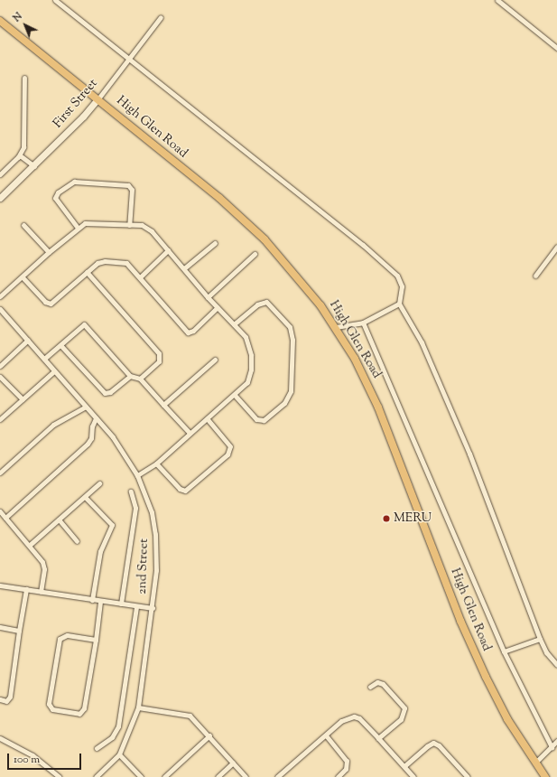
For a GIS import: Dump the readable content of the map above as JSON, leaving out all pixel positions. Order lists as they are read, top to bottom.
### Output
{
  "streets": {
    "main road": ["High Glen Road"],
    "street": ["First Street", "2nd Street"]
  },
  "crossings": [
    ["First Street", "High Glen Road"]
  ],
  "places": ["MERU"],
  "scale_bar": "100 m",
  "north": "top left"
}
